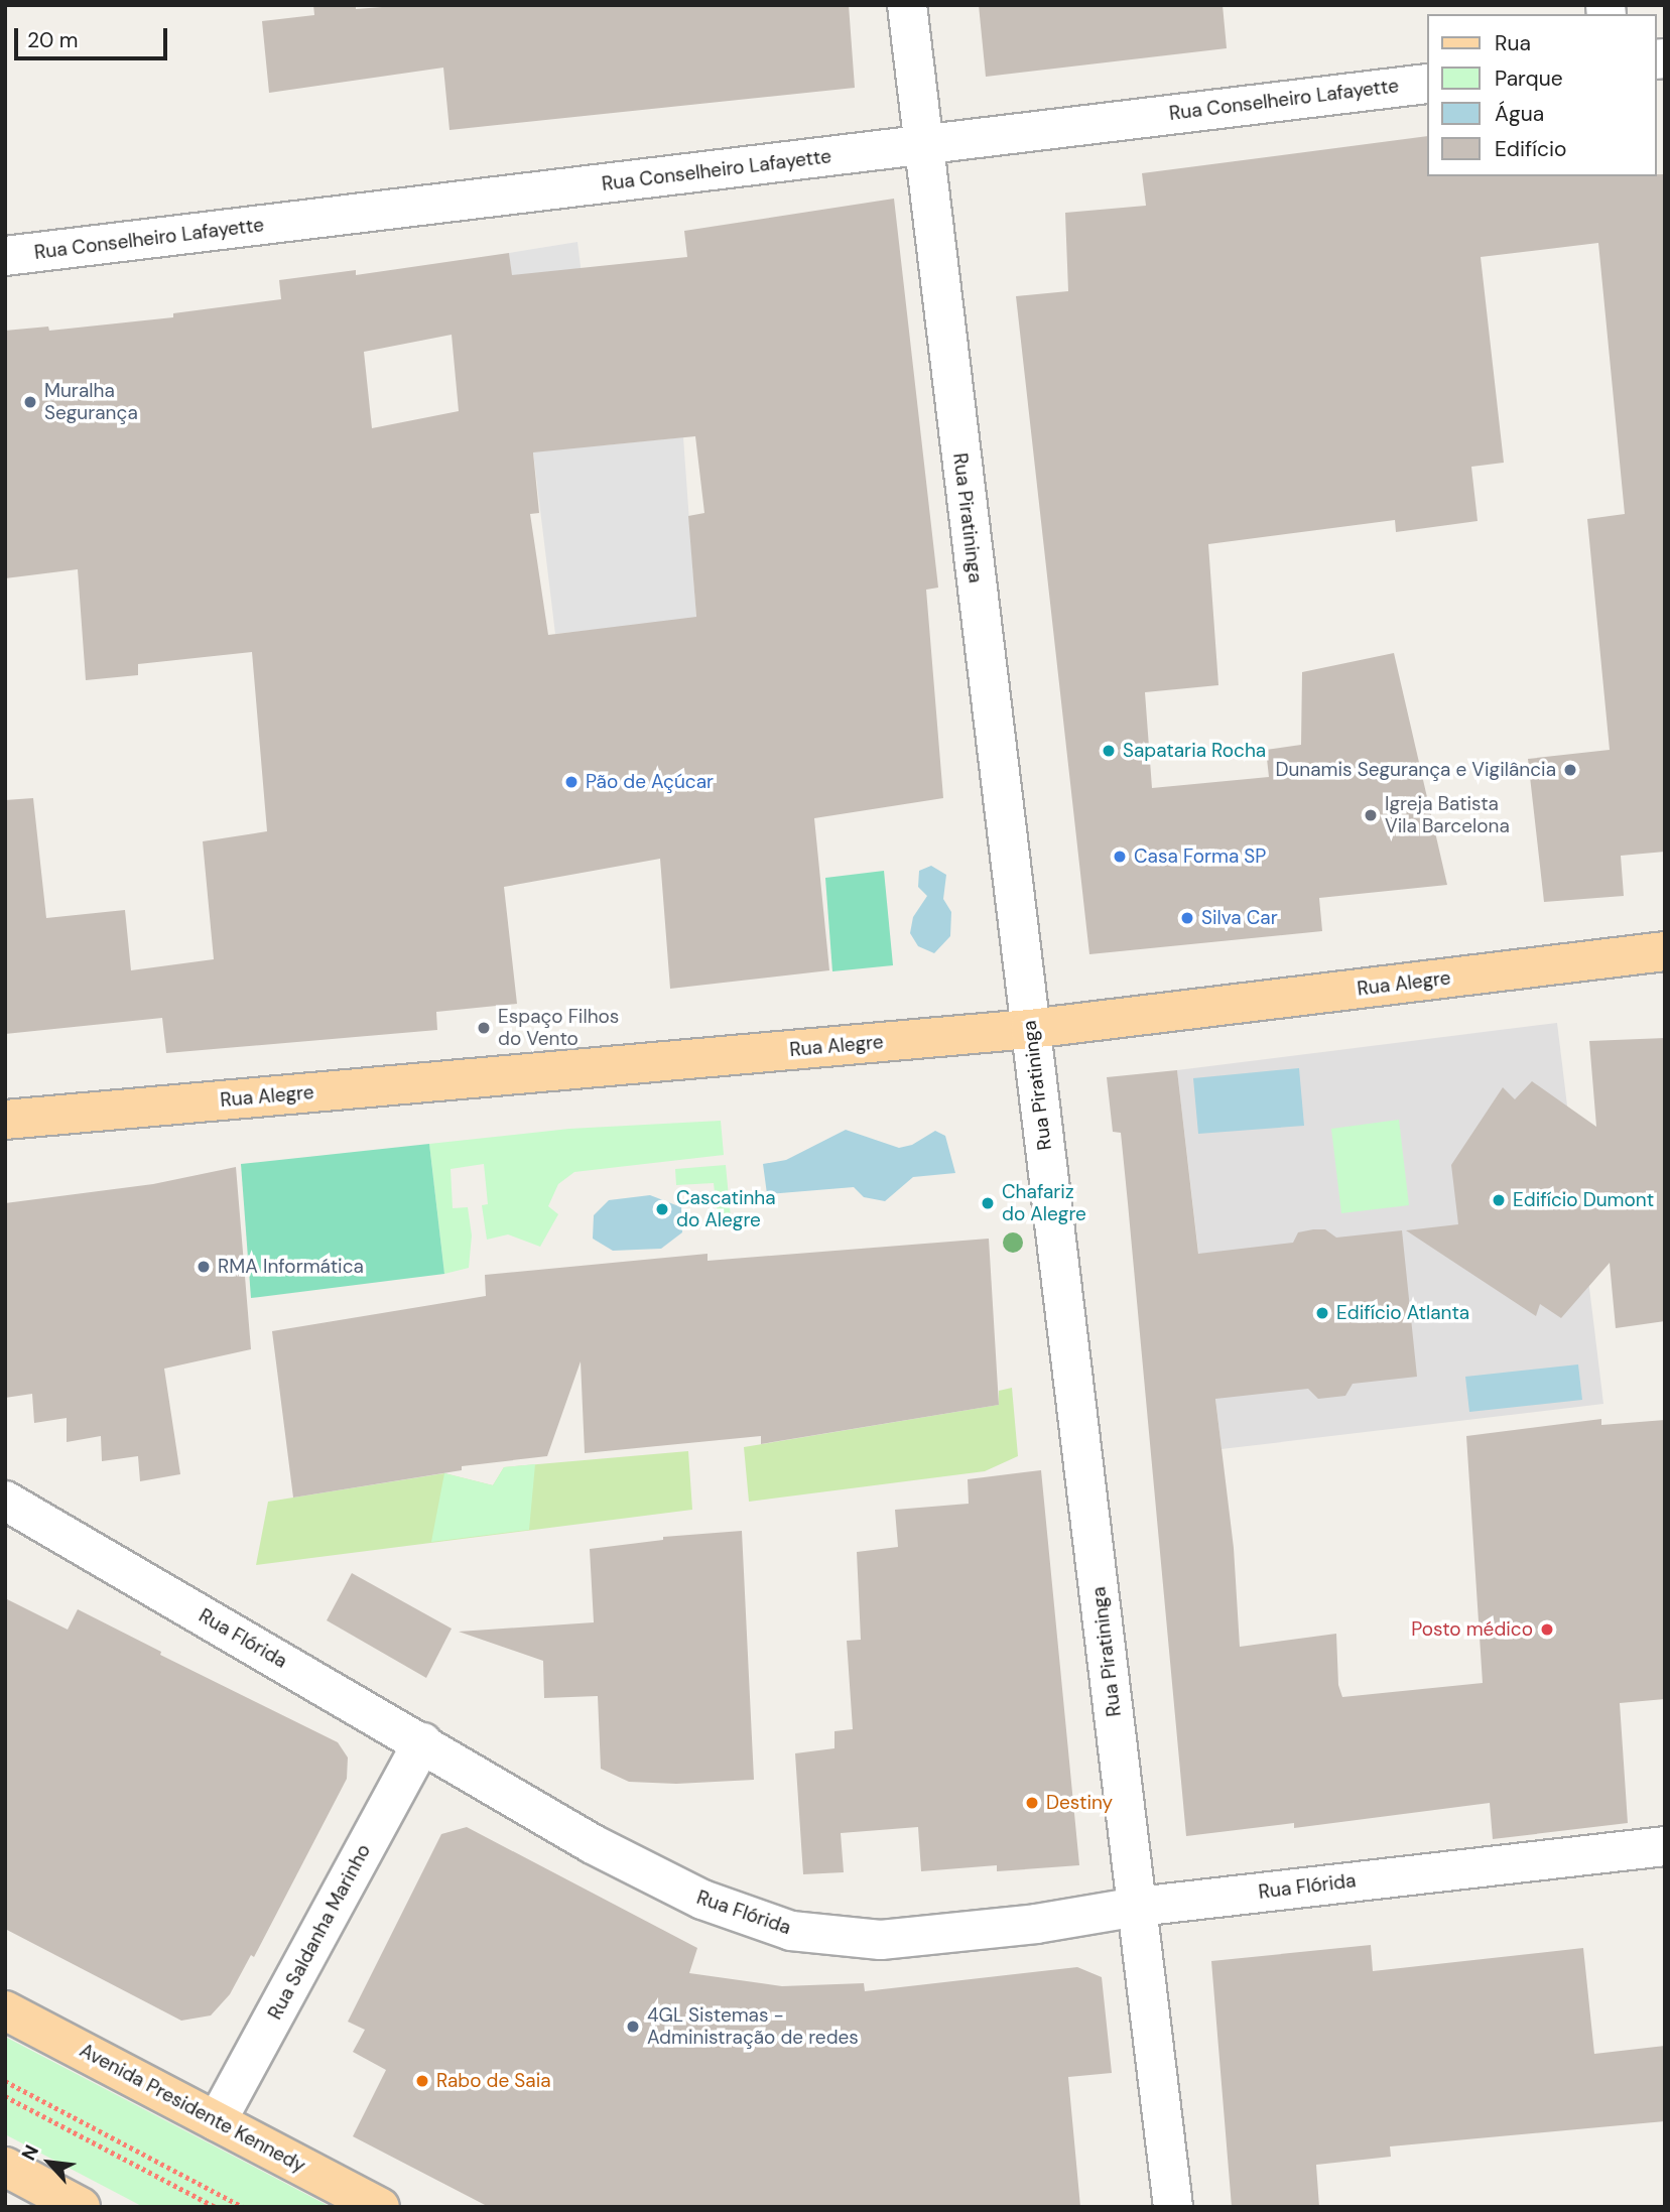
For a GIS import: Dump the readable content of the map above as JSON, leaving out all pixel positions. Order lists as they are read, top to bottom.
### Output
{
  "streets": {
    "main road": ["Rua Alegre", "Avenida Presidente Kennedy"],
    "street": [
      "Rua Conselheiro Lafayette",
      "Rua Piratininga",
      "Rua Flórida",
      "Rua Saldanha Marinho"
    ]
  },
  "crossings": [
    ["Rua Conselheiro Lafayette", "Rua Piratininga"],
    ["Rua Piratininga", "Rua Alegre"],
    ["Rua Piratininga", "Rua Flórida"],
    ["Rua Flórida", "Rua Saldanha Marinho"],
    ["Rua Saldanha Marinho", "Avenida Presidente Kennedy"]
  ],
  "places": [
    "Muralha Segurança",
    "Sapataria Rocha",
    "Dunamis Segurança e Vigilância",
    "Pão de Açúcar",
    "Igreja Batista Vila Barcelona",
    "Casa Forma SP",
    "Silva Car",
    "Espaço Filhos do Vento",
    "Edifício Dumont",
    "Chafariz do Alegre",
    "Cascatinha do Alegre",
    "RMA Informática",
    "Edifício Atlanta",
    "Posto médico",
    "Destiny",
    "4GL Sistemas - Administração de redes",
    "Rabo de Saia"
  ],
  "legend": [
    "Rua",
    "Parque",
    "Água",
    "Edifício"
  ],
  "scale_bar": "20 m",
  "north": "top left"
}
